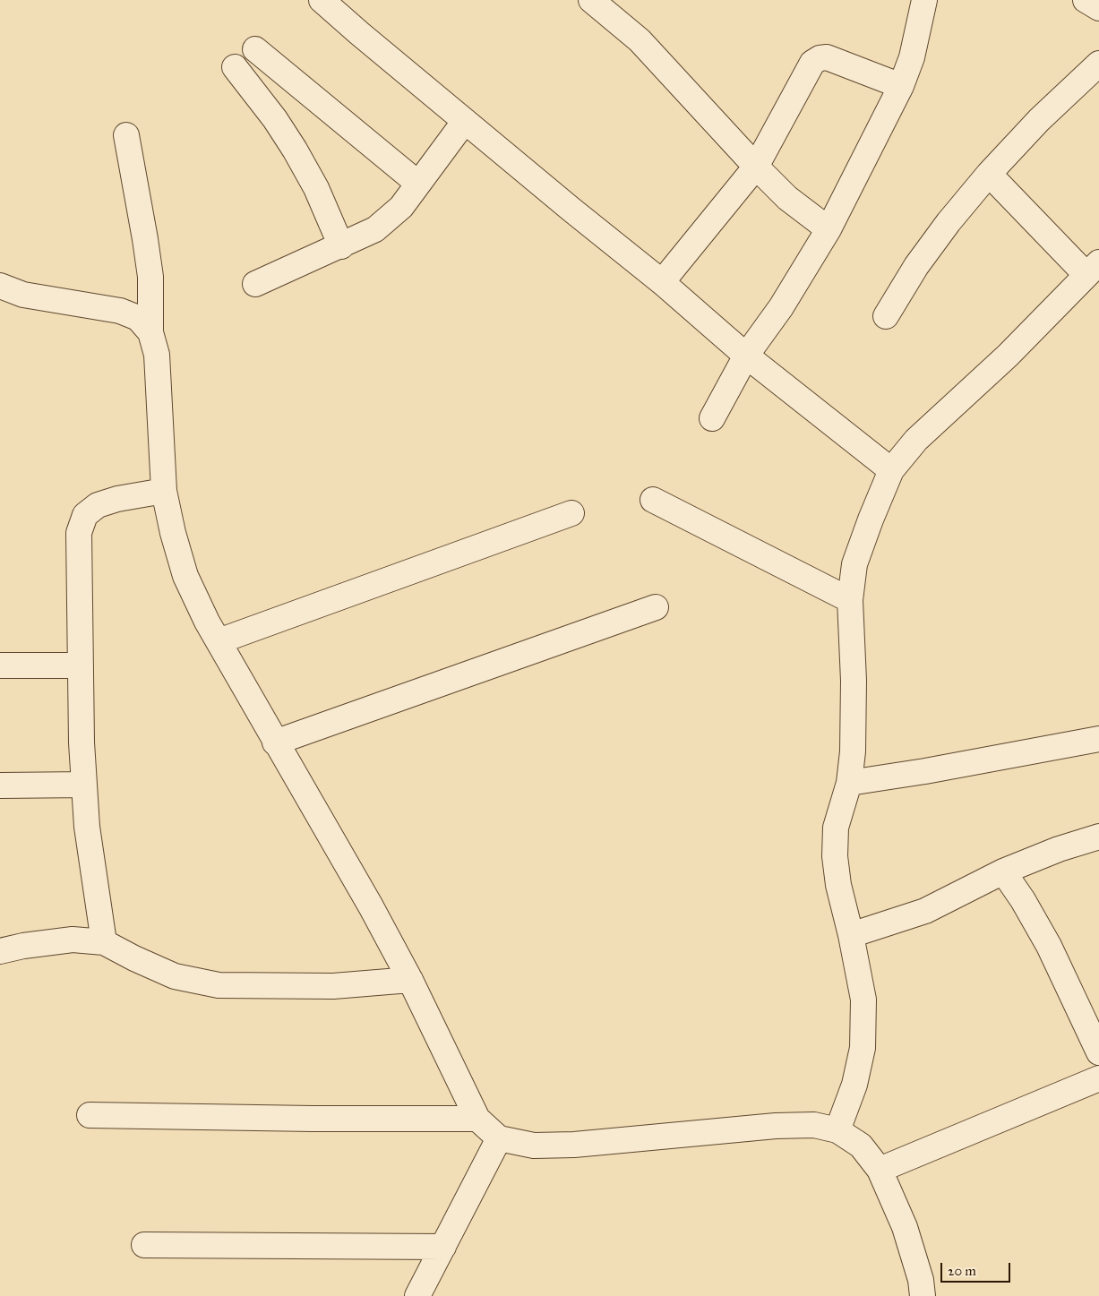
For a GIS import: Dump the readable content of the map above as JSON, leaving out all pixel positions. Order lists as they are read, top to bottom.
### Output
{
  "scale_bar": "20 m"
}
